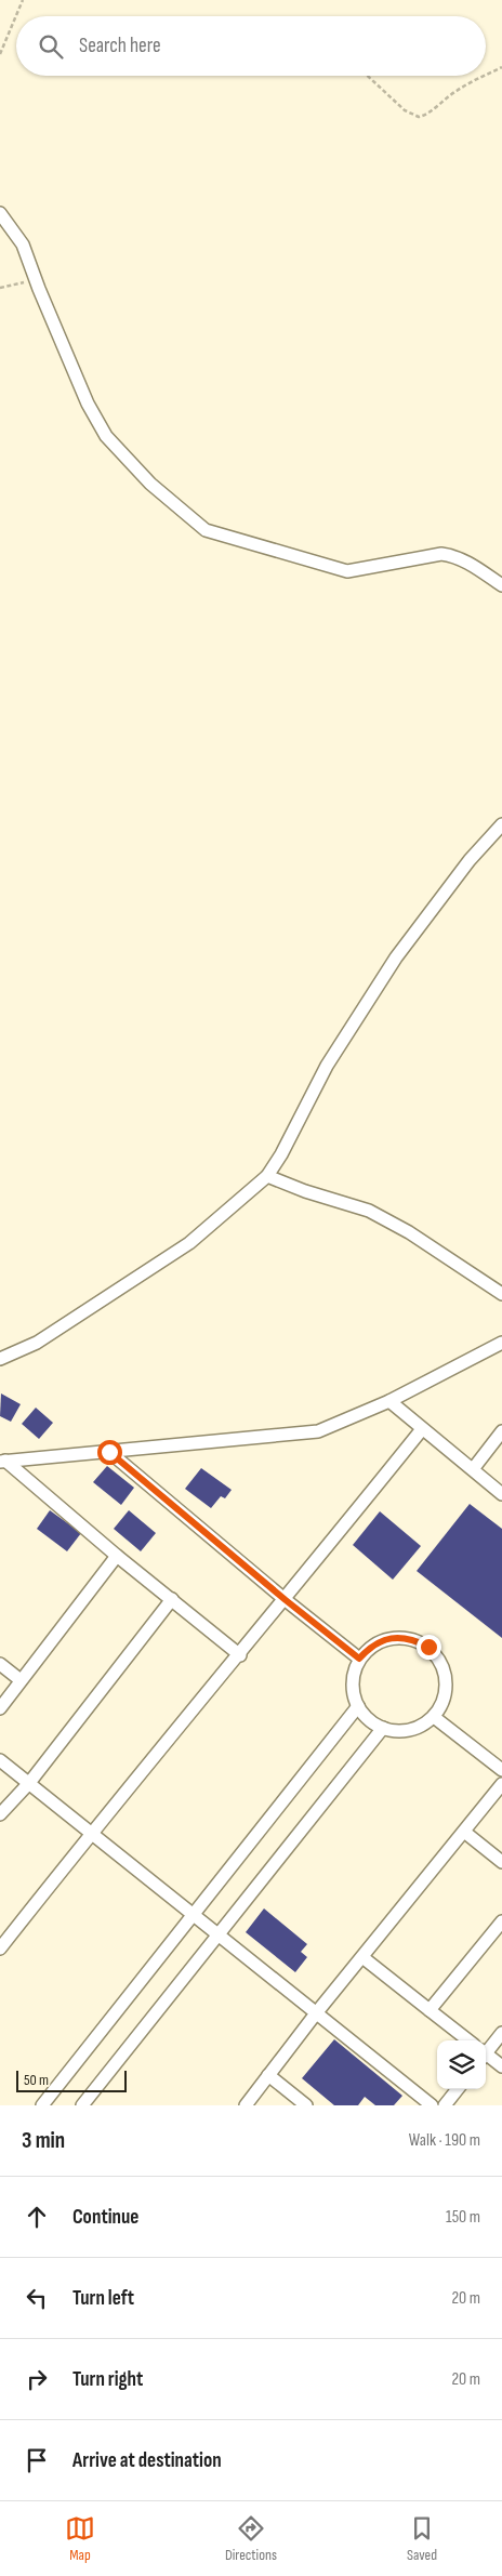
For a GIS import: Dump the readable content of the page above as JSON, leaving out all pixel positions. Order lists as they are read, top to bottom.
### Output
{
  "scale_bar": "50 m",
  "page": {
    "search": "Search here",
    "scale": "50 m",
    "heading": ["3 min", "Walk · 190 m"],
    "list": [
      ["Continue", "150 m"],
      ["Turn left", "20 m"],
      ["Turn right", "20 m"],
      "Arrive at destination"
    ],
    "nav": ["Map", "Directions", "Saved"]
  }
}
